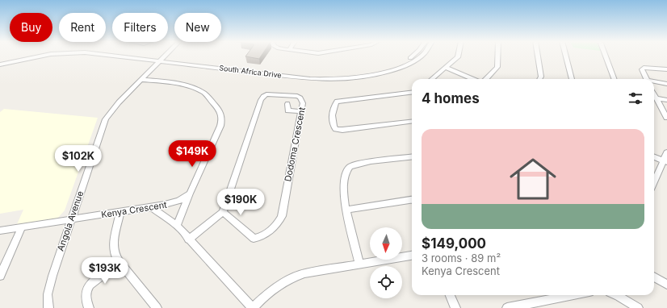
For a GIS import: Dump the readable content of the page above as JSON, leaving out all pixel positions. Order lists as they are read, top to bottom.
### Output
{
  "streets": {
    "street": [
      "South Africa Drive",
      "Dodoma Crescent",
      "Kenya Crescent",
      "Angola Avenue"
    ]
  },
  "crossings": [
    ["South Africa Drive", "Angola Avenue"],
    ["Kenya Crescent", "Angola Avenue"]
  ],
  "north": "bottom",
  "page": {
    "chip": [
      "Buy",
      "Rent",
      "Filters",
      "New"
    ],
    "heading": "4 homes",
    "list": [
      {
        "name": "$149,000",
        "note": "3 rooms · 89 m² · Kenya Crescent"
      }
    ],
    "price": [
      "$149K",
      "$102K",
      "$190K",
      "$193K"
    ]
  }
}
